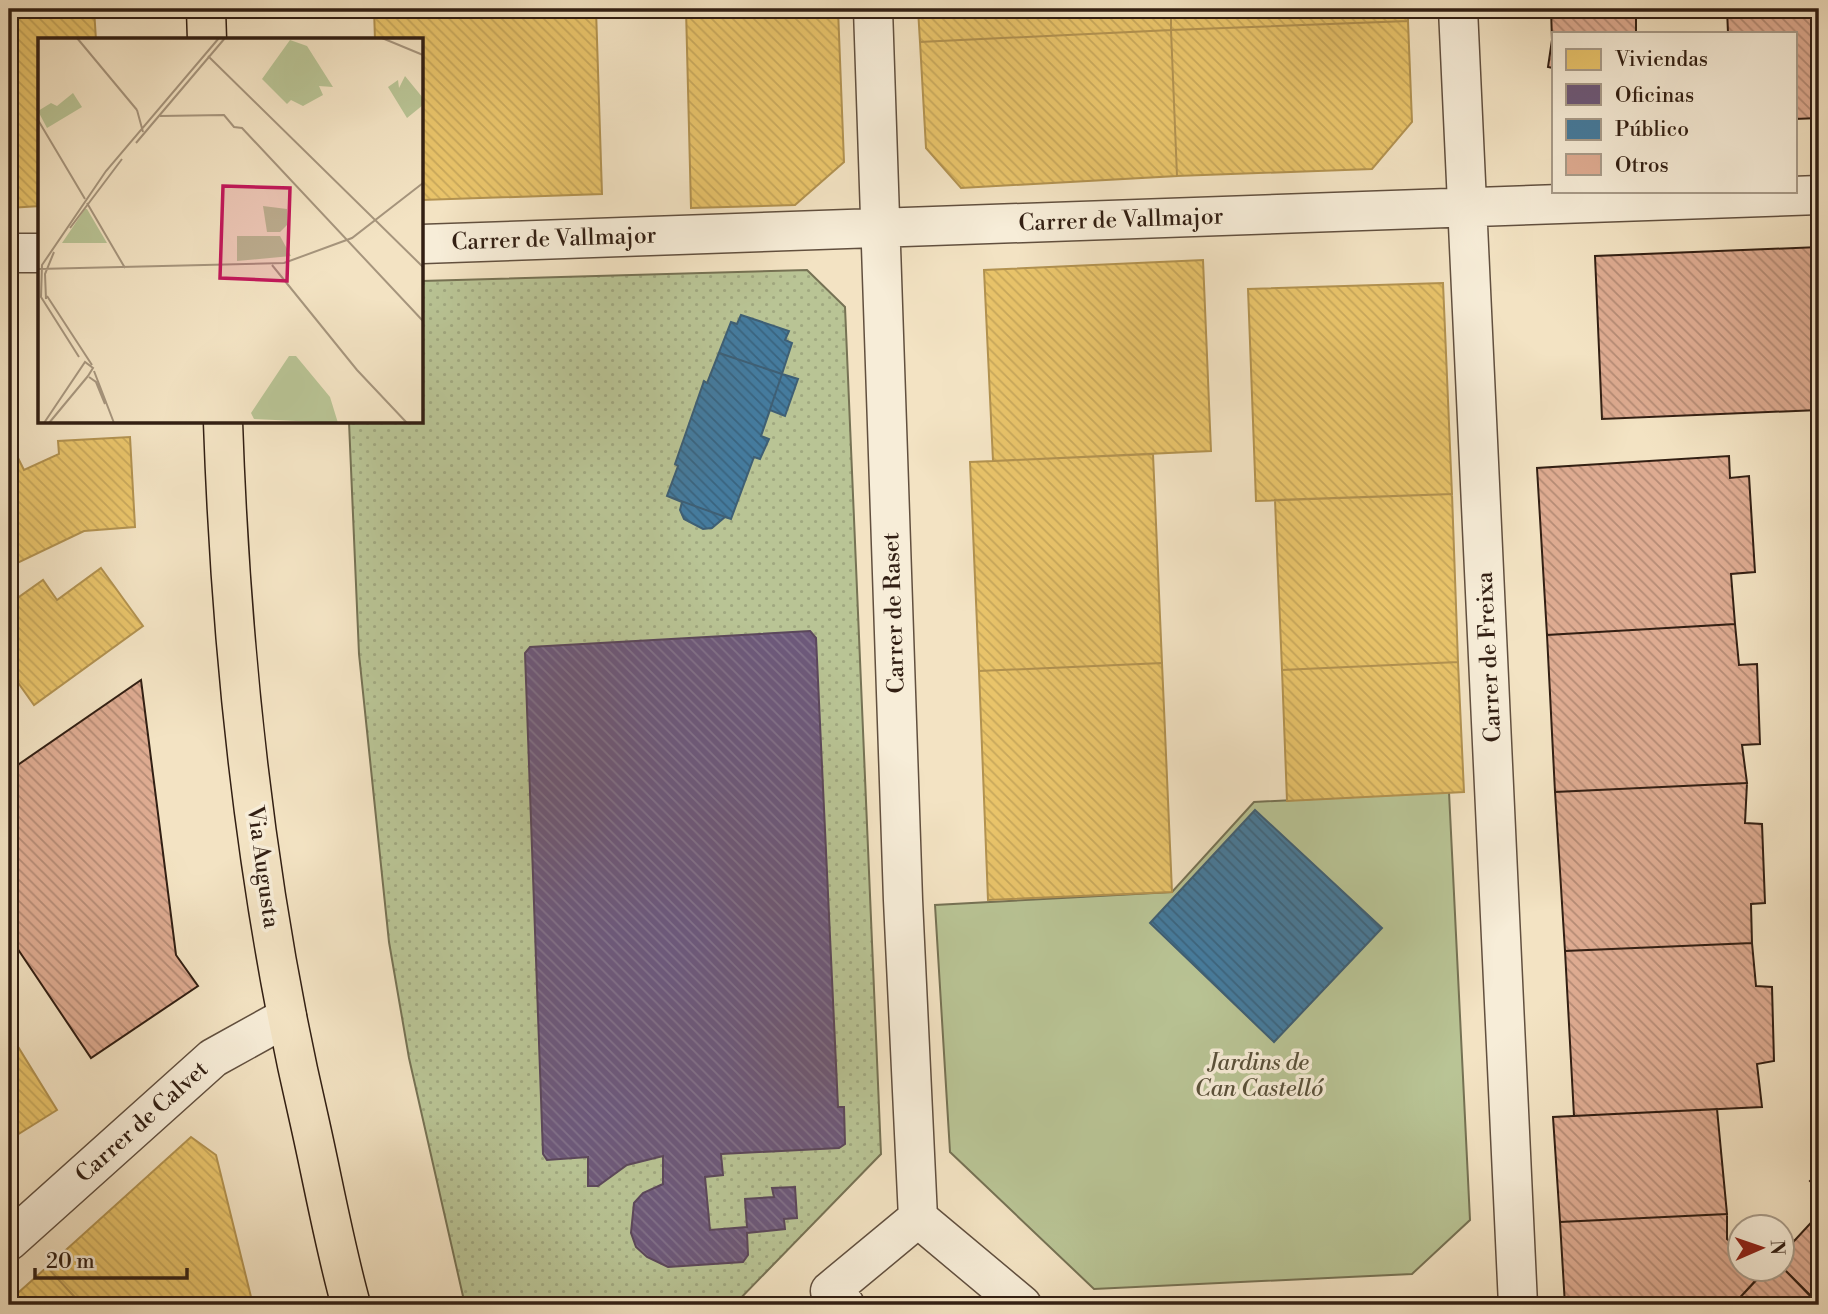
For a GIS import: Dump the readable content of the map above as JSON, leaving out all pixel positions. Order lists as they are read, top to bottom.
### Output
{
  "streets": {
    "main road": ["Via Augusta"],
    "street": [
      "Carrer de Vallmajor",
      "Carrer de Raset",
      "Carrer de Freixa",
      "Carrer de Calvet"
    ]
  },
  "crossings": [
    ["Carrer de Vallmajor", "Carrer de Raset"],
    ["Carrer de Vallmajor", "Carrer de Freixa"],
    ["Via Augusta", "Carrer de Calvet"]
  ],
  "parks": ["Jardins de Can Castelló"],
  "legend": [
    "Viviendas",
    "Oficinas",
    "Público",
    "Otros"
  ],
  "scale_bar": "20 m",
  "north": "right"
}
